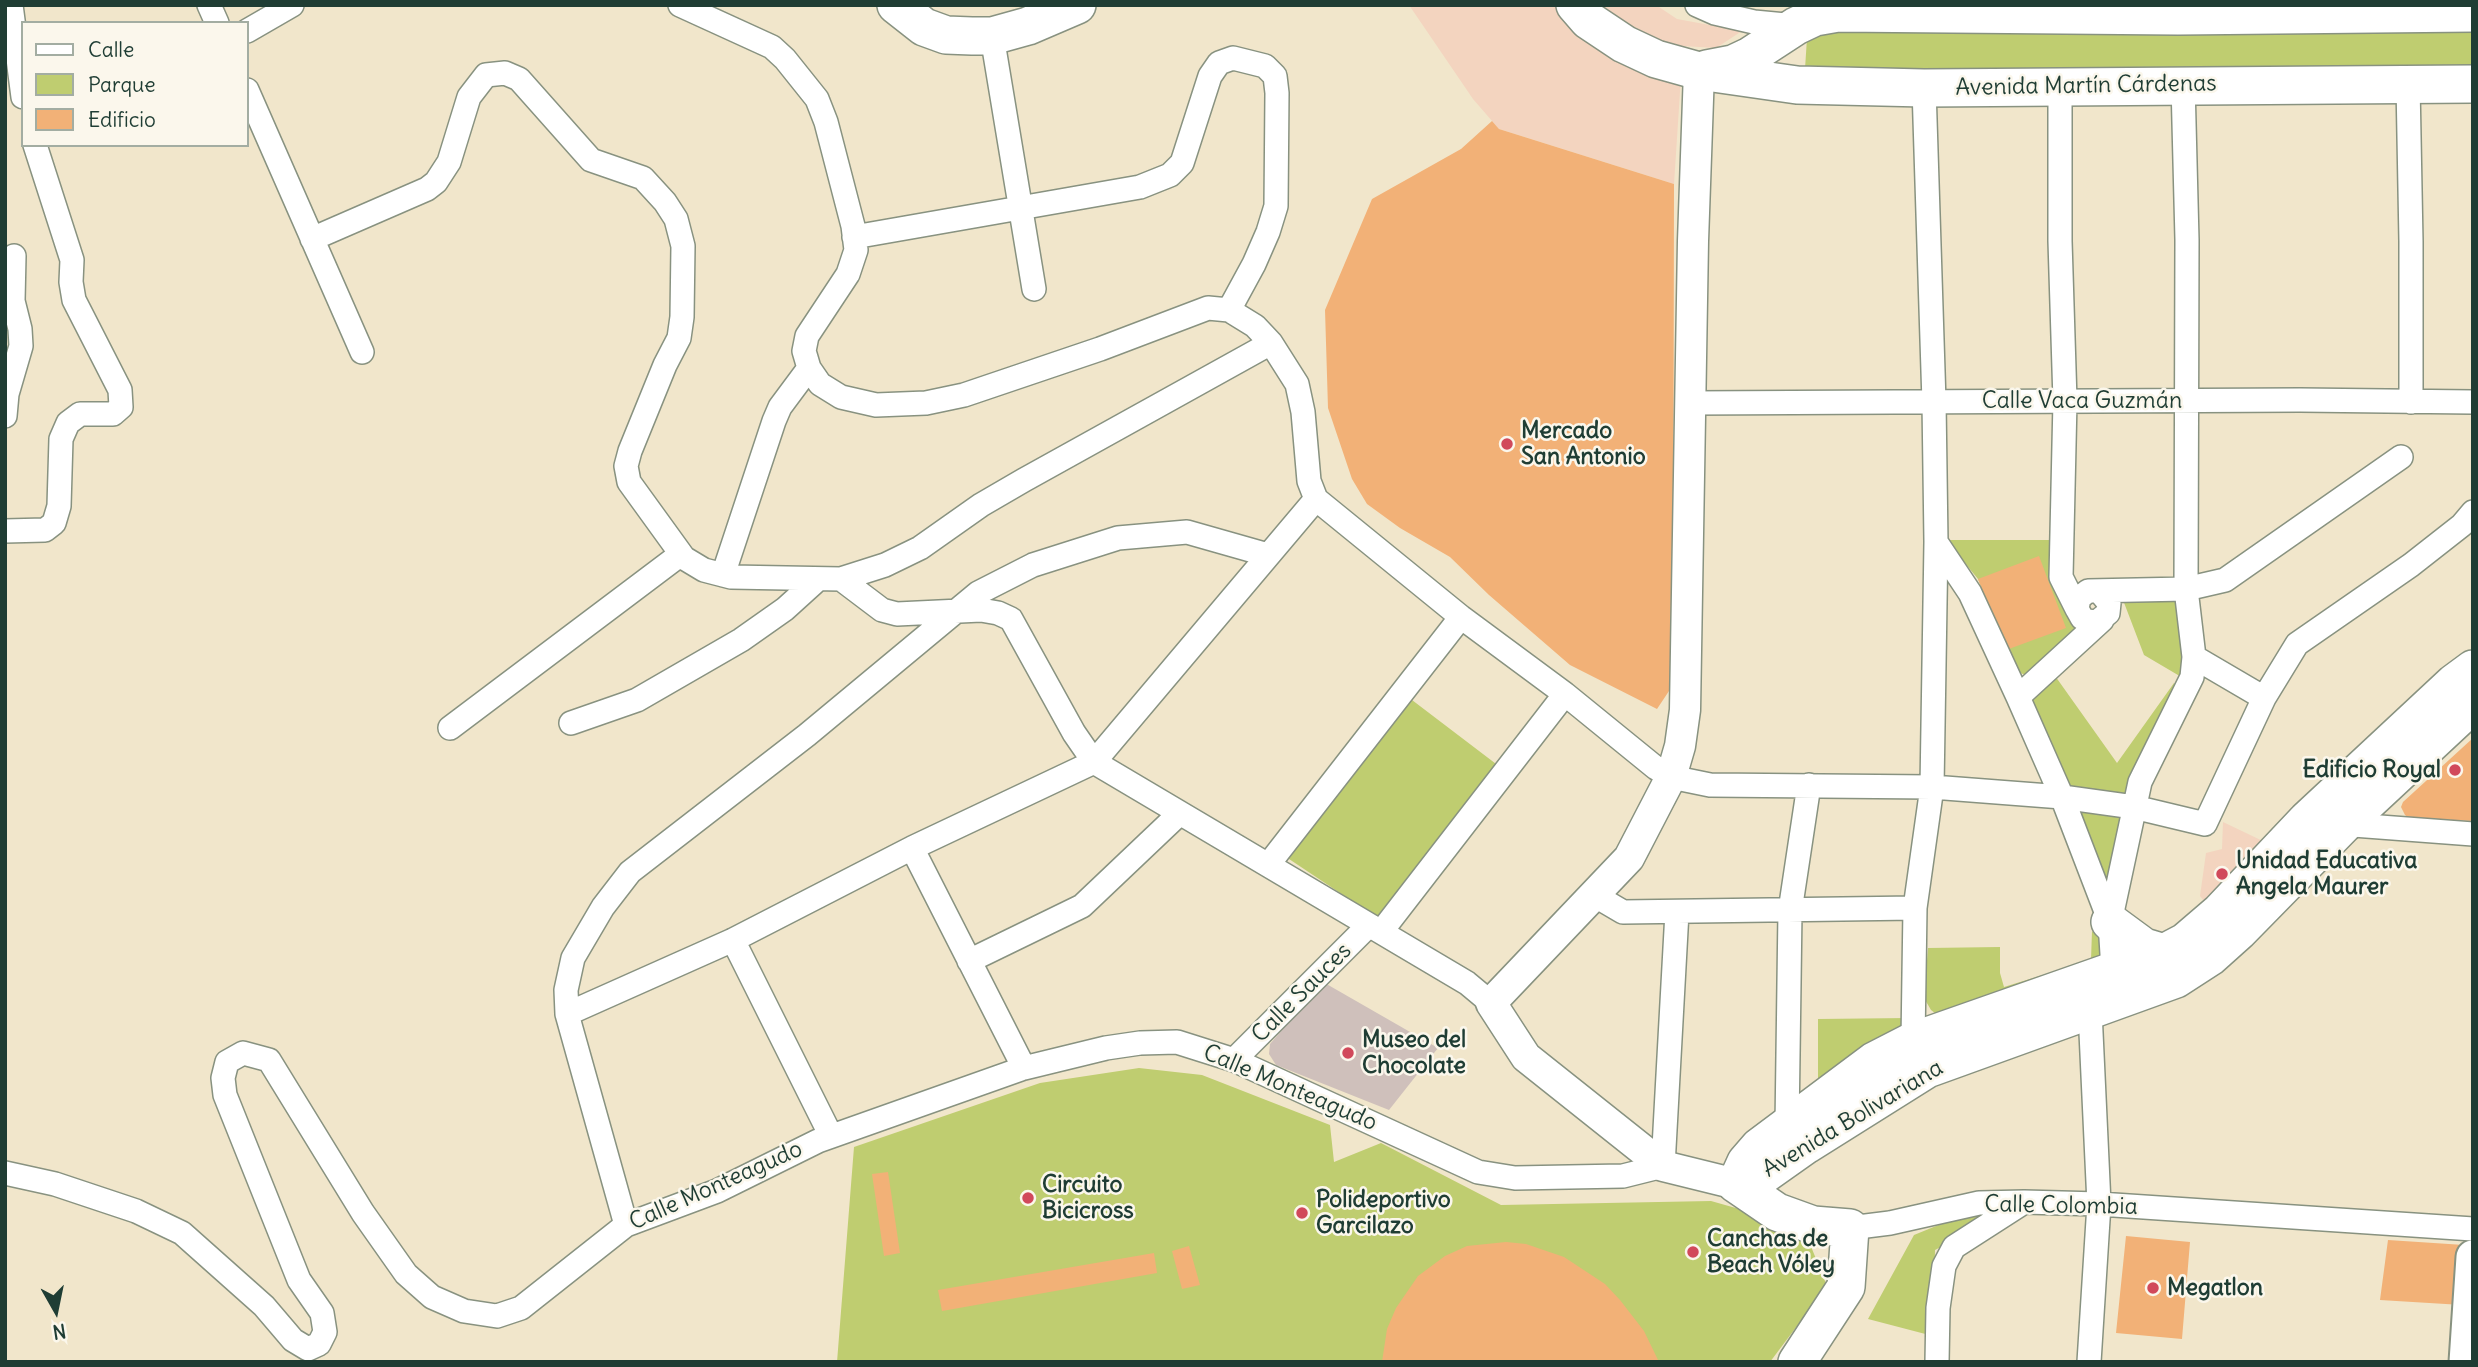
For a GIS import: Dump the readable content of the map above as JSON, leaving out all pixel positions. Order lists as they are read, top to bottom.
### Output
{
  "streets": {
    "main road": ["Avenida Martín Cárdenas", "Avenida Bolivariana", "Calle Colombia"],
    "street": ["Calle Vaca Guzmán", "Calle Sauces", "Calle Monteagudo"]
  },
  "crossings": [
    ["Calle Sauces", "Calle Monteagudo"],
    ["Calle Monteagudo", "Calle Colombia"],
    ["Avenida Bolivariana", "Calle Colombia"]
  ],
  "places": [
    "Mercado San Antonio",
    "Edificio Royal",
    "Unidad Educativa Angela Maurer",
    "Museo del Chocolate",
    "Circuito Bicicross",
    "Polideportivo Garcilazo",
    "Canchas de Beach Vóley",
    "Megatlon"
  ],
  "legend": ["Calle", "Parque", "Edificio"],
  "north": "bottom"
}
